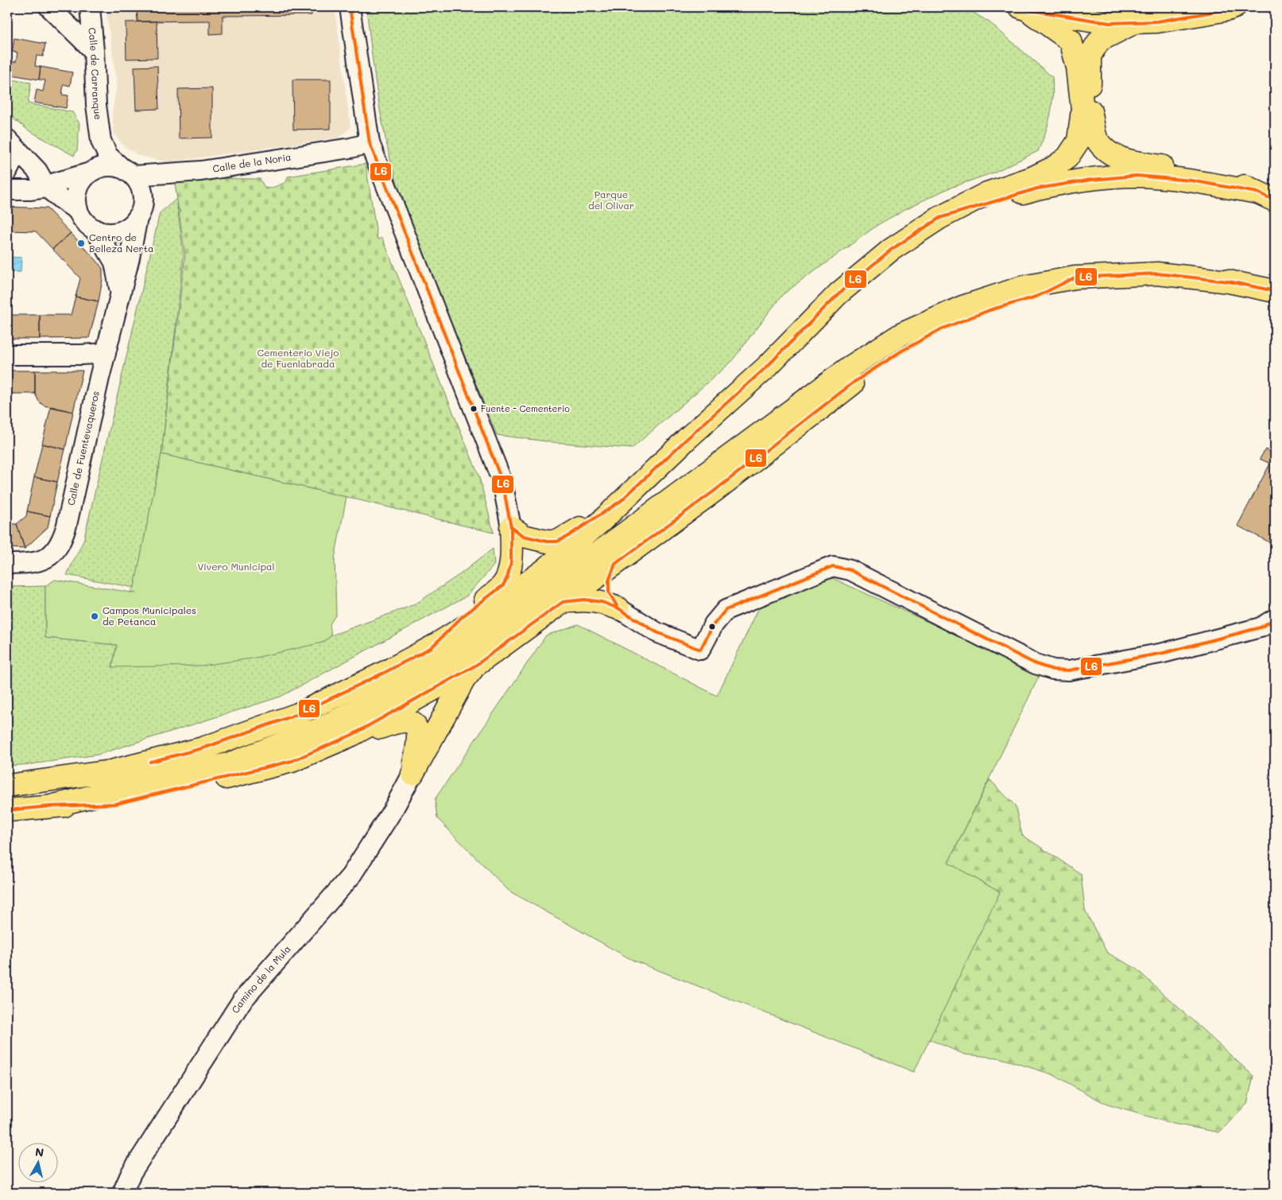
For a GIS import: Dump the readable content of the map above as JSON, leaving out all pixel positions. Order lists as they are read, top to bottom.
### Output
{
  "streets": {
    "street": [
      "Calle de Carranque",
      "Calle de la Noria",
      "Calle de Fuentevaqueros",
      "Camino de la Mula"
    ]
  },
  "crossings": [
    ["Calle de Carranque", "Calle de la Noria"],
    ["Calle de Carranque", "Calle de Fuentevaqueros"],
    ["Calle de la Noria", "Calle de Fuentevaqueros"]
  ],
  "parks": ["Parque del Olivar", "Cementerio Viejo de Fuenlabrada", "Vivero Municipal"],
  "places": ["Centro de Belleza Nerta", "Fuente - Cementerio", "Campos Municipales de Petanca"],
  "lines": ["transit line L6"],
  "north": "top"
}
